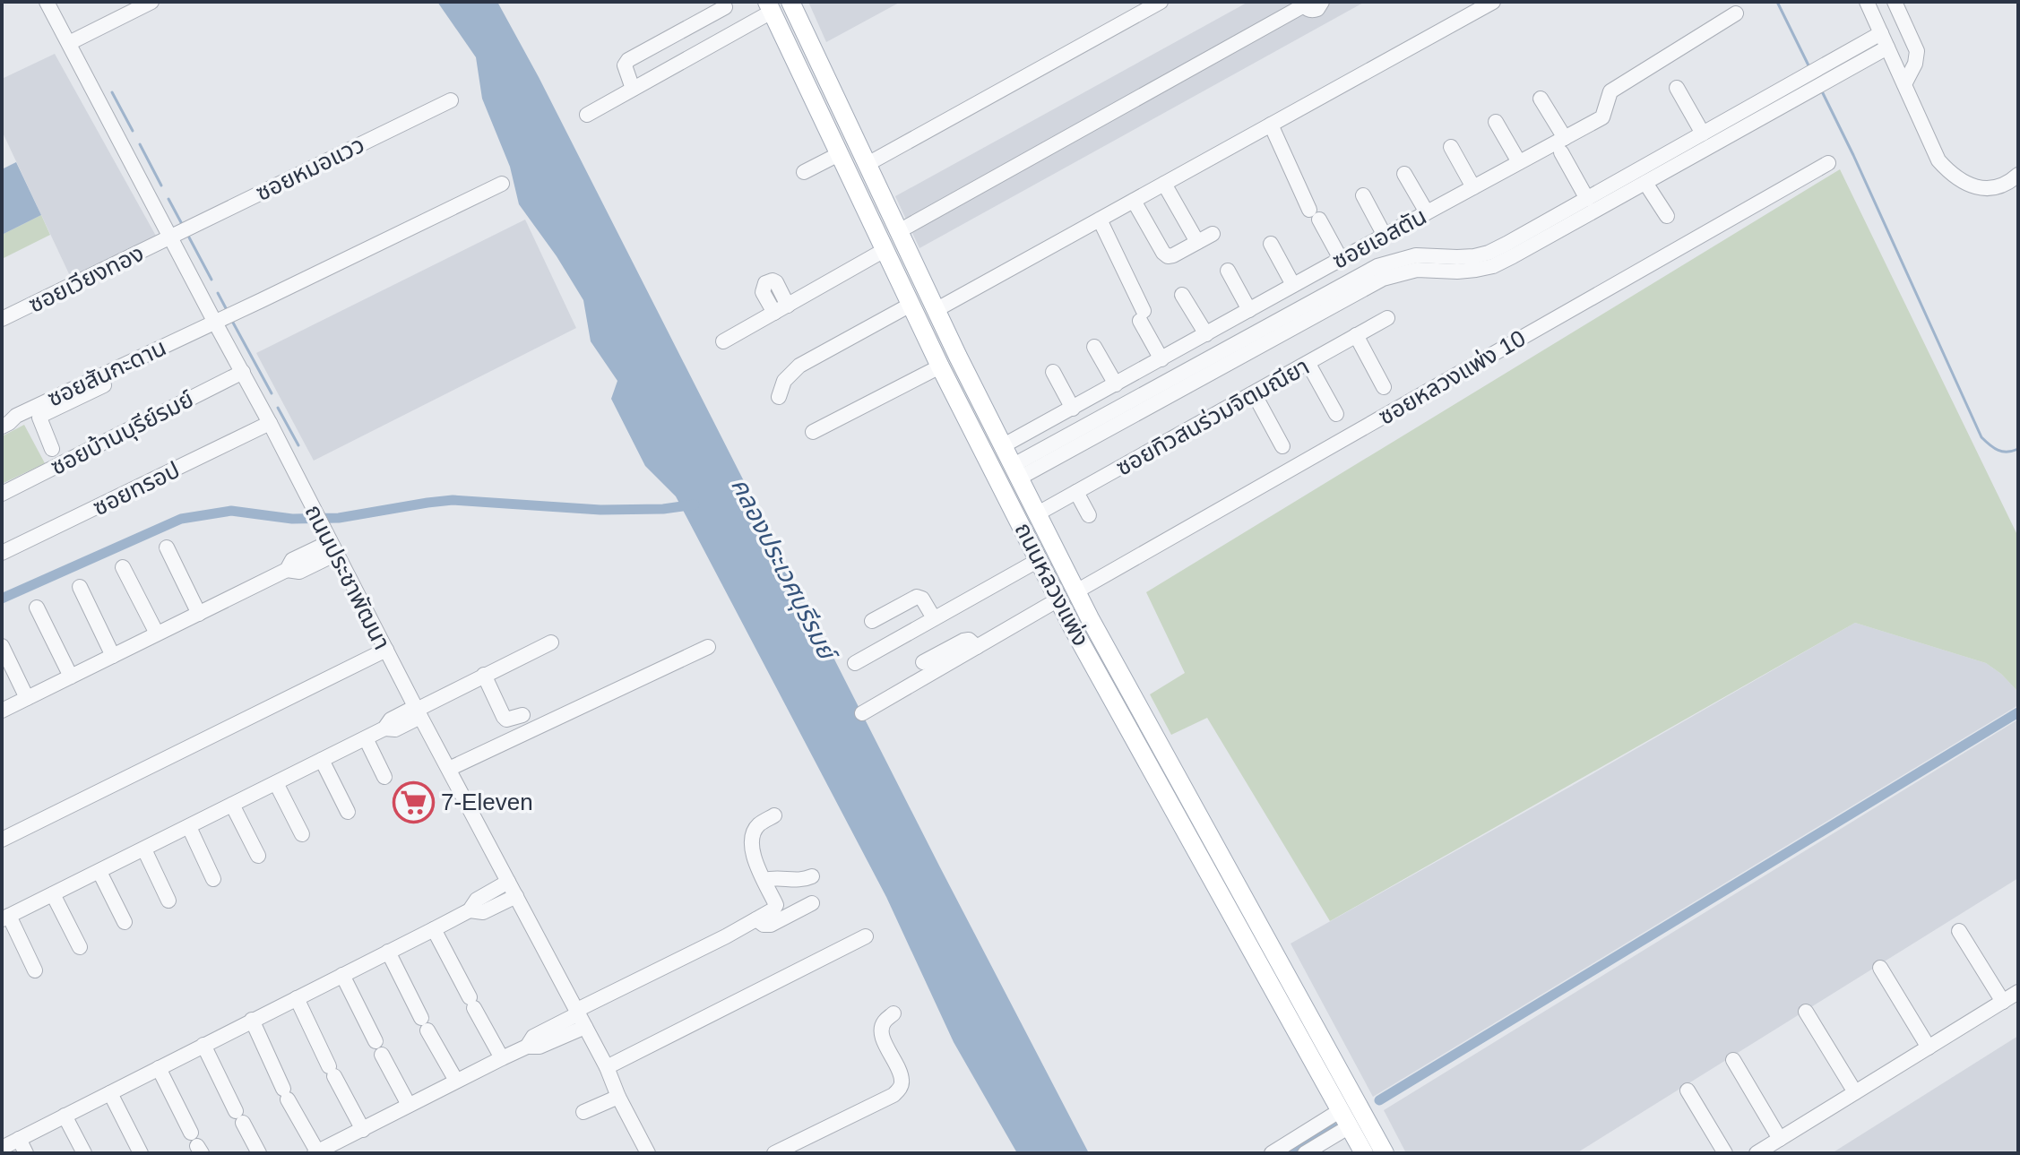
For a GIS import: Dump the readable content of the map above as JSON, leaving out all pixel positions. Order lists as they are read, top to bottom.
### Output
{
  "streets": {
    "main road": ["ถนนหลวงแพ่ง"],
    "street": [
      "ซอยหมอแวว",
      "ซอยเอสตัน",
      "ซอยเวียงทอง",
      "ซอยสันกะดาน",
      "ซอยหลวงแพ่ง 10",
      "ซอยทิวสนร่วมจิตมณียา",
      "ซอยบ้านบุรีย์รมย์",
      "ซอยทรอป",
      "ถนนประชาพัฒนา"
    ]
  },
  "crossings": [
    ["ซอยหมอแวว", "ซอยเวียงทอง"],
    ["ซอยหมอแวว", "ถนนประชาพัฒนา"],
    ["ซอยเอสตัน", "ถนนหลวงแพ่ง"],
    ["ซอยเวียงทอง", "ถนนประชาพัฒนา"],
    ["ซอยสันกะดาน", "ถนนประชาพัฒนา"],
    ["ซอยหลวงแพ่ง 10", "ถนนหลวงแพ่ง"],
    ["ซอยทิวสนร่วมจิตมณียา", "ถนนหลวงแพ่ง"],
    ["ซอยบ้านบุรีย์รมย์", "ถนนประชาพัฒนา"],
    ["ซอยทรอป", "ถนนประชาพัฒนา"]
  ],
  "water": ["คลองประเวศบุรีรมย์"],
  "places": {
    "supermarket": ["7-Eleven"]
  }
}
